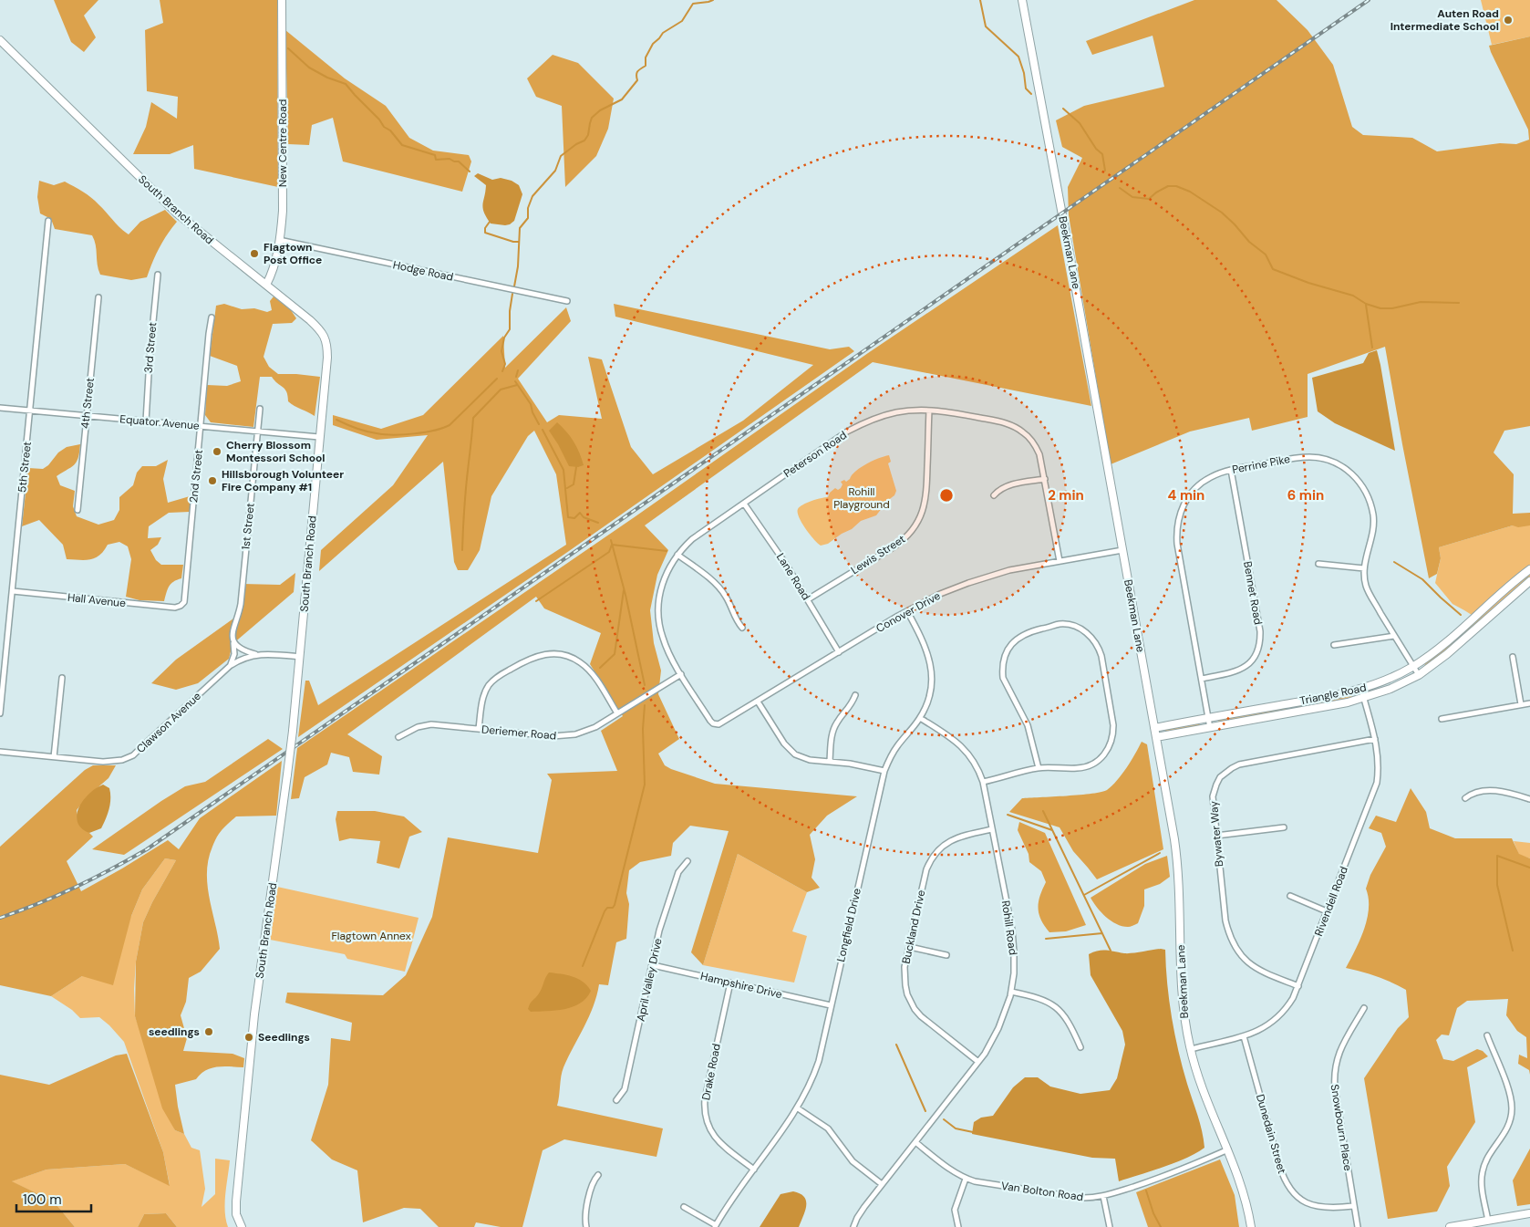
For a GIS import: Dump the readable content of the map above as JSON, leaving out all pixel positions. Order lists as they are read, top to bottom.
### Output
{
  "streets": {
    "street": [
      "New Centre Road",
      "South Branch Road",
      "Beekman Lane",
      "Hodge Road",
      "3rd Street",
      "4th Street",
      "Equator Avenue",
      "Peterson Road",
      "Perrine Pike",
      "5th Street",
      "2nd Street",
      "1st Street",
      "Lewis Street",
      "Lane Road",
      "Bennet Road",
      "Hall Avenue",
      "Conover Drive",
      "Triangle Road",
      "Clawson Avenue",
      "Deriemer Road",
      "Bywater Way",
      "Rivendell Road",
      "Longfield Drive",
      "Buckland Drive",
      "Rohill Road",
      "April Valley Drive",
      "Hampshire Drive",
      "Drake Road",
      "Snowbourn Place",
      "Dunedain Street",
      "Van Bolton Road"
    ]
  },
  "crossings": [
    ["New Centre Road", "South Branch Road"],
    ["New Centre Road", "Hodge Road"],
    ["South Branch Road", "Equator Avenue"],
    ["South Branch Road", "Clawson Avenue"],
    ["Beekman Lane", "Conover Drive"],
    ["Beekman Lane", "Triangle Road"],
    ["Beekman Lane", "Rivendell Road"],
    ["Beekman Lane", "Van Bolton Road"],
    ["3rd Street", "Equator Avenue"],
    ["4th Street", "Equator Avenue"],
    ["Equator Avenue", "5th Street"],
    ["Equator Avenue", "2nd Street"],
    ["Equator Avenue", "1st Street"],
    ["Peterson Road", "Lewis Street"],
    ["Peterson Road", "Lane Road"],
    ["Peterson Road", "Conover Drive"],
    ["Peterson Road", "Deriemer Road"],
    ["Perrine Pike", "Bennet Road"],
    ["Perrine Pike", "Triangle Road"],
    ["5th Street", "Hall Avenue"],
    ["2nd Street", "Hall Avenue"],
    ["1st Street", "Clawson Avenue"],
    ["Lewis Street", "Lane Road"],
    ["Lane Road", "Conover Drive"],
    ["Conover Drive", "Longfield Drive"],
    ["Triangle Road", "Rivendell Road"],
    ["Bywater Way", "Rivendell Road"],
    ["Rivendell Road", "Dunedain Street"],
    ["Longfield Drive", "Rohill Road"],
    ["Longfield Drive", "Hampshire Drive"],
    ["Longfield Drive", "Drake Road"],
    ["Buckland Drive", "Rohill Road"],
    ["Rohill Road", "Van Bolton Road"],
    ["April Valley Drive", "Hampshire Drive"],
    ["Hampshire Drive", "Drake Road"],
    ["Snowbourn Place", "Dunedain Street"]
  ],
  "parks": ["Rohill Playground", "Flagtown Annex"],
  "places": [
    "Auten Road Intermediate School",
    "Flagtown Post Office",
    "Cherry Blossom Montessori School",
    "Hillsborough Volunteer Fire Company #1",
    "seedlings",
    "Seedlings"
  ],
  "scale_bar": "100 m",
  "rings": ["2 min", "4 min", "6 min"]
}
